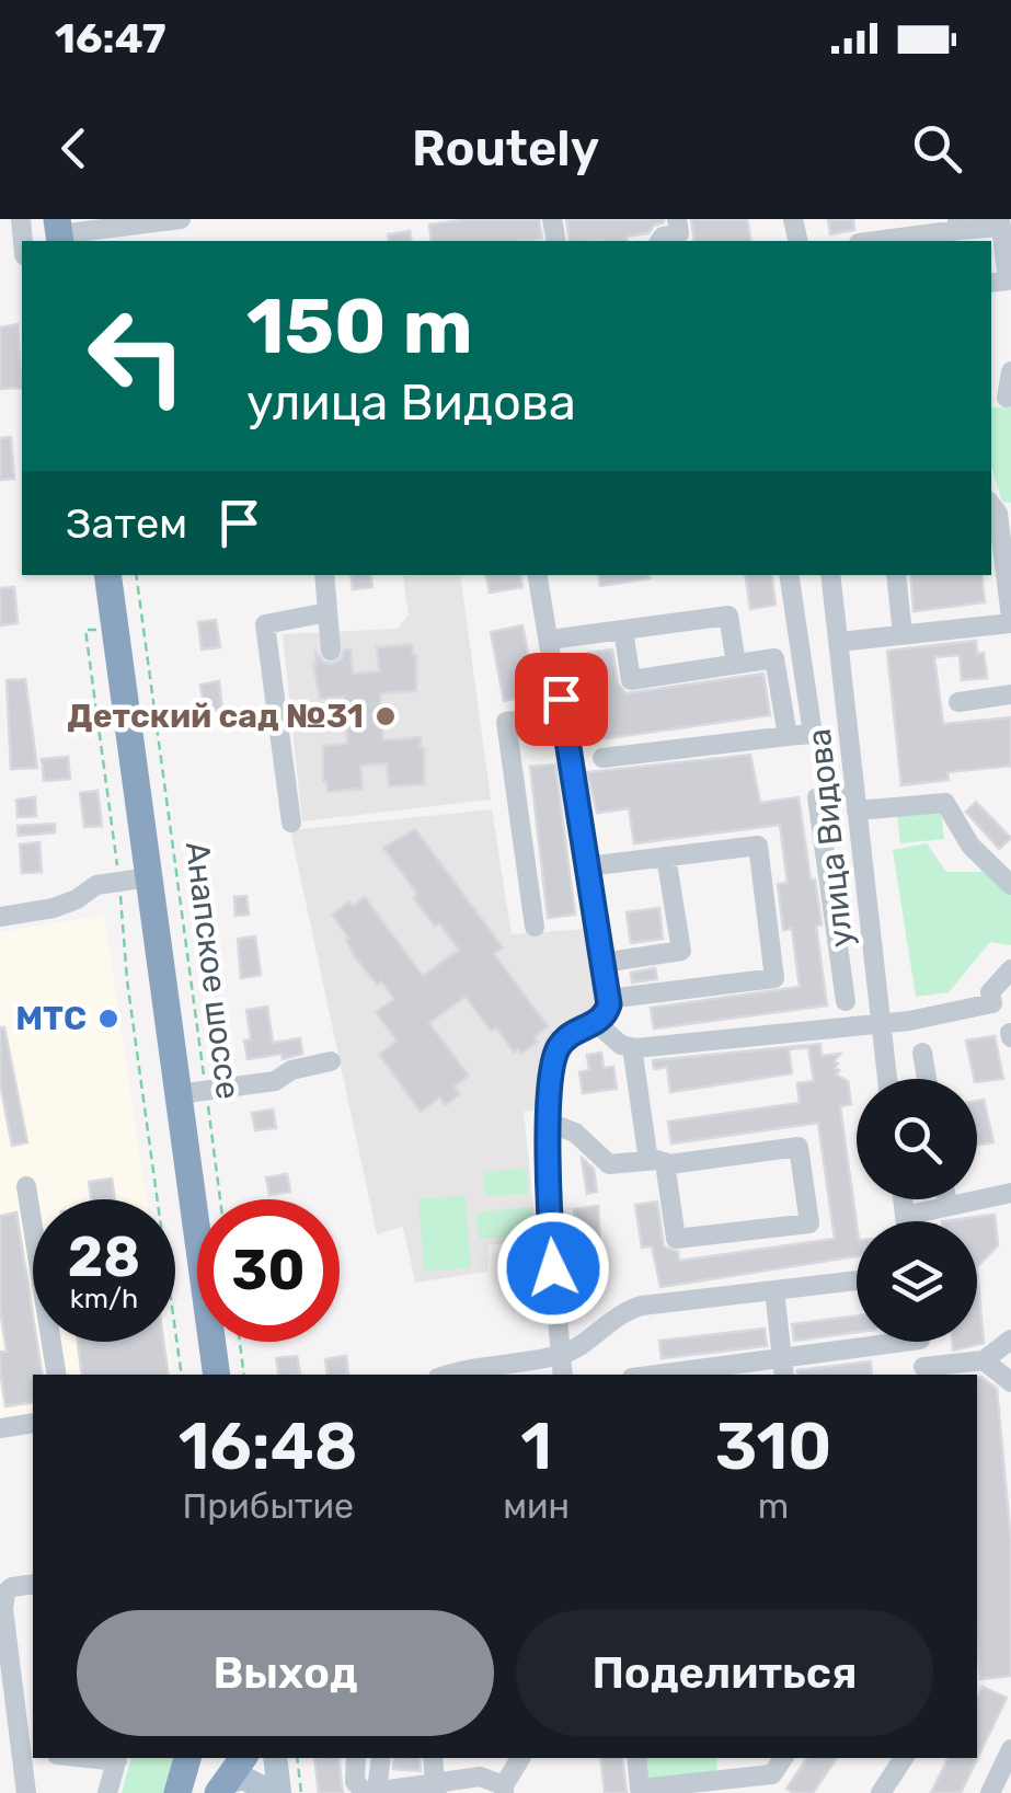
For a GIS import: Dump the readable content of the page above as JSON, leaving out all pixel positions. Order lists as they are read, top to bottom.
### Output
{
  "streets": {
    "highway": ["Анапское шоссе"],
    "street": ["улица Видова"]
  },
  "places": ["Детский сад №31", "МТС"],
  "page": {
    "status": "16:47",
    "header": "Routely",
    "turn": ["150 m", "улица Видова"],
    "then": "Затем",
    "speed": "28 km/h",
    "limit": "30",
    "eta": [
      "16:48",
      "Прибытие",
      "1",
      "мин",
      "310",
      "m"
    ],
    "buttons": ["Выход", "Поделиться"]
  }
}
